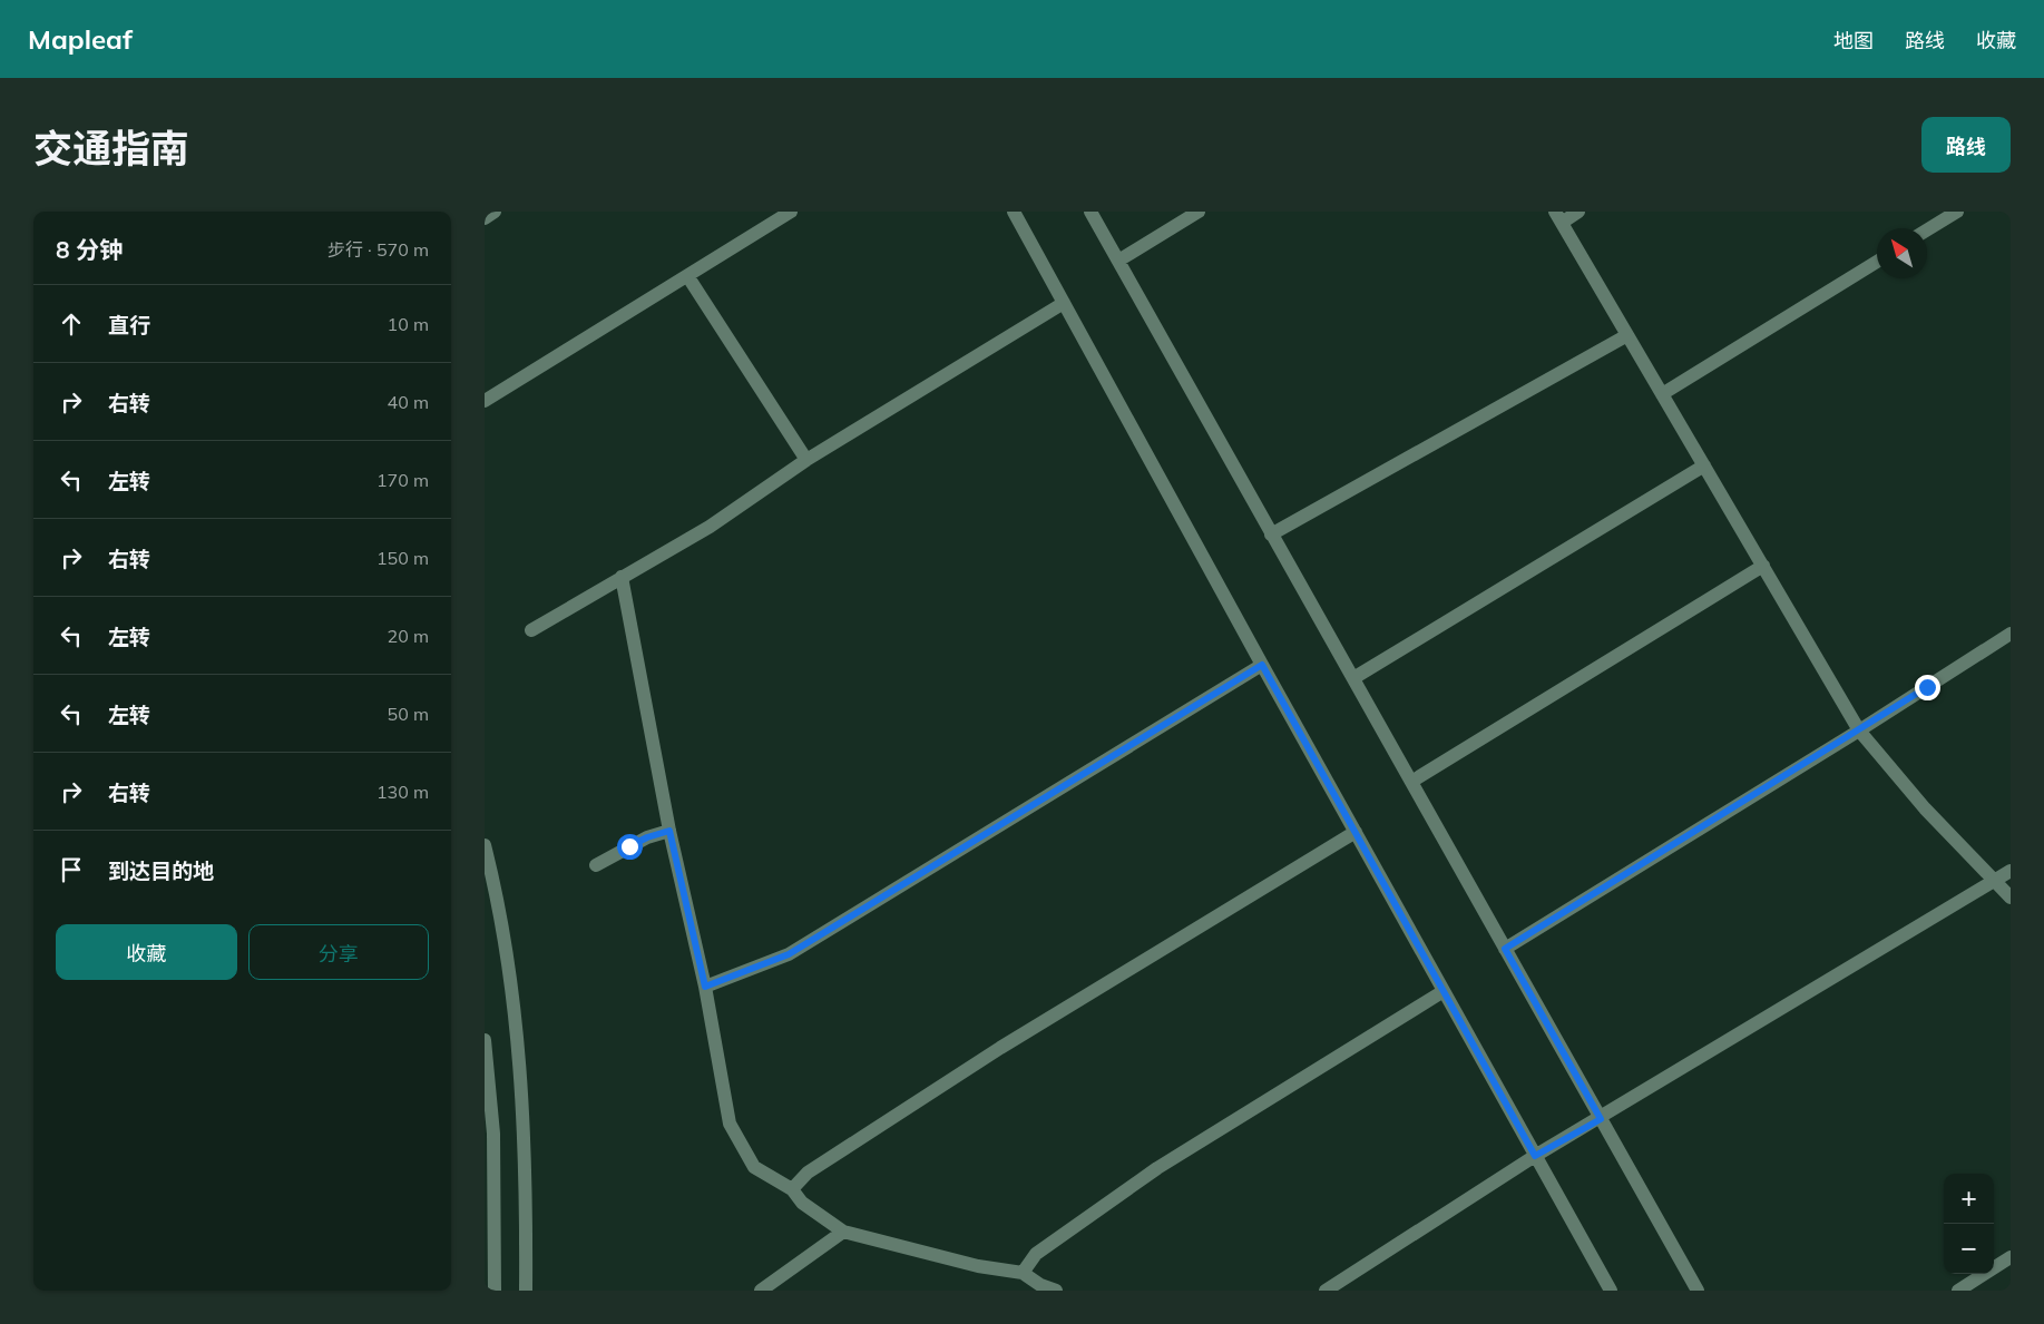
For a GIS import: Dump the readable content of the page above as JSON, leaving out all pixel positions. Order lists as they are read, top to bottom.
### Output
{
  "north": "top left",
  "page": {
    "header": "Mapleaf",
    "nav": ["地图", "路线", "收藏"],
    "title": "交通指南",
    "buttons": [
      "路线",
      ["收藏", "分享"]
    ],
    "heading": ["8 分钟", "步行 · 570 m"],
    "list": [
      ["直行", "10 m"],
      ["右转", "40 m"],
      ["左转", "170 m"],
      ["右转", "150 m"],
      ["左转", "20 m"],
      ["左转", "50 m"],
      ["右转", "130 m"],
      "到达目的地"
    ],
    "map_buttons": ["+", "−"]
  }
}
